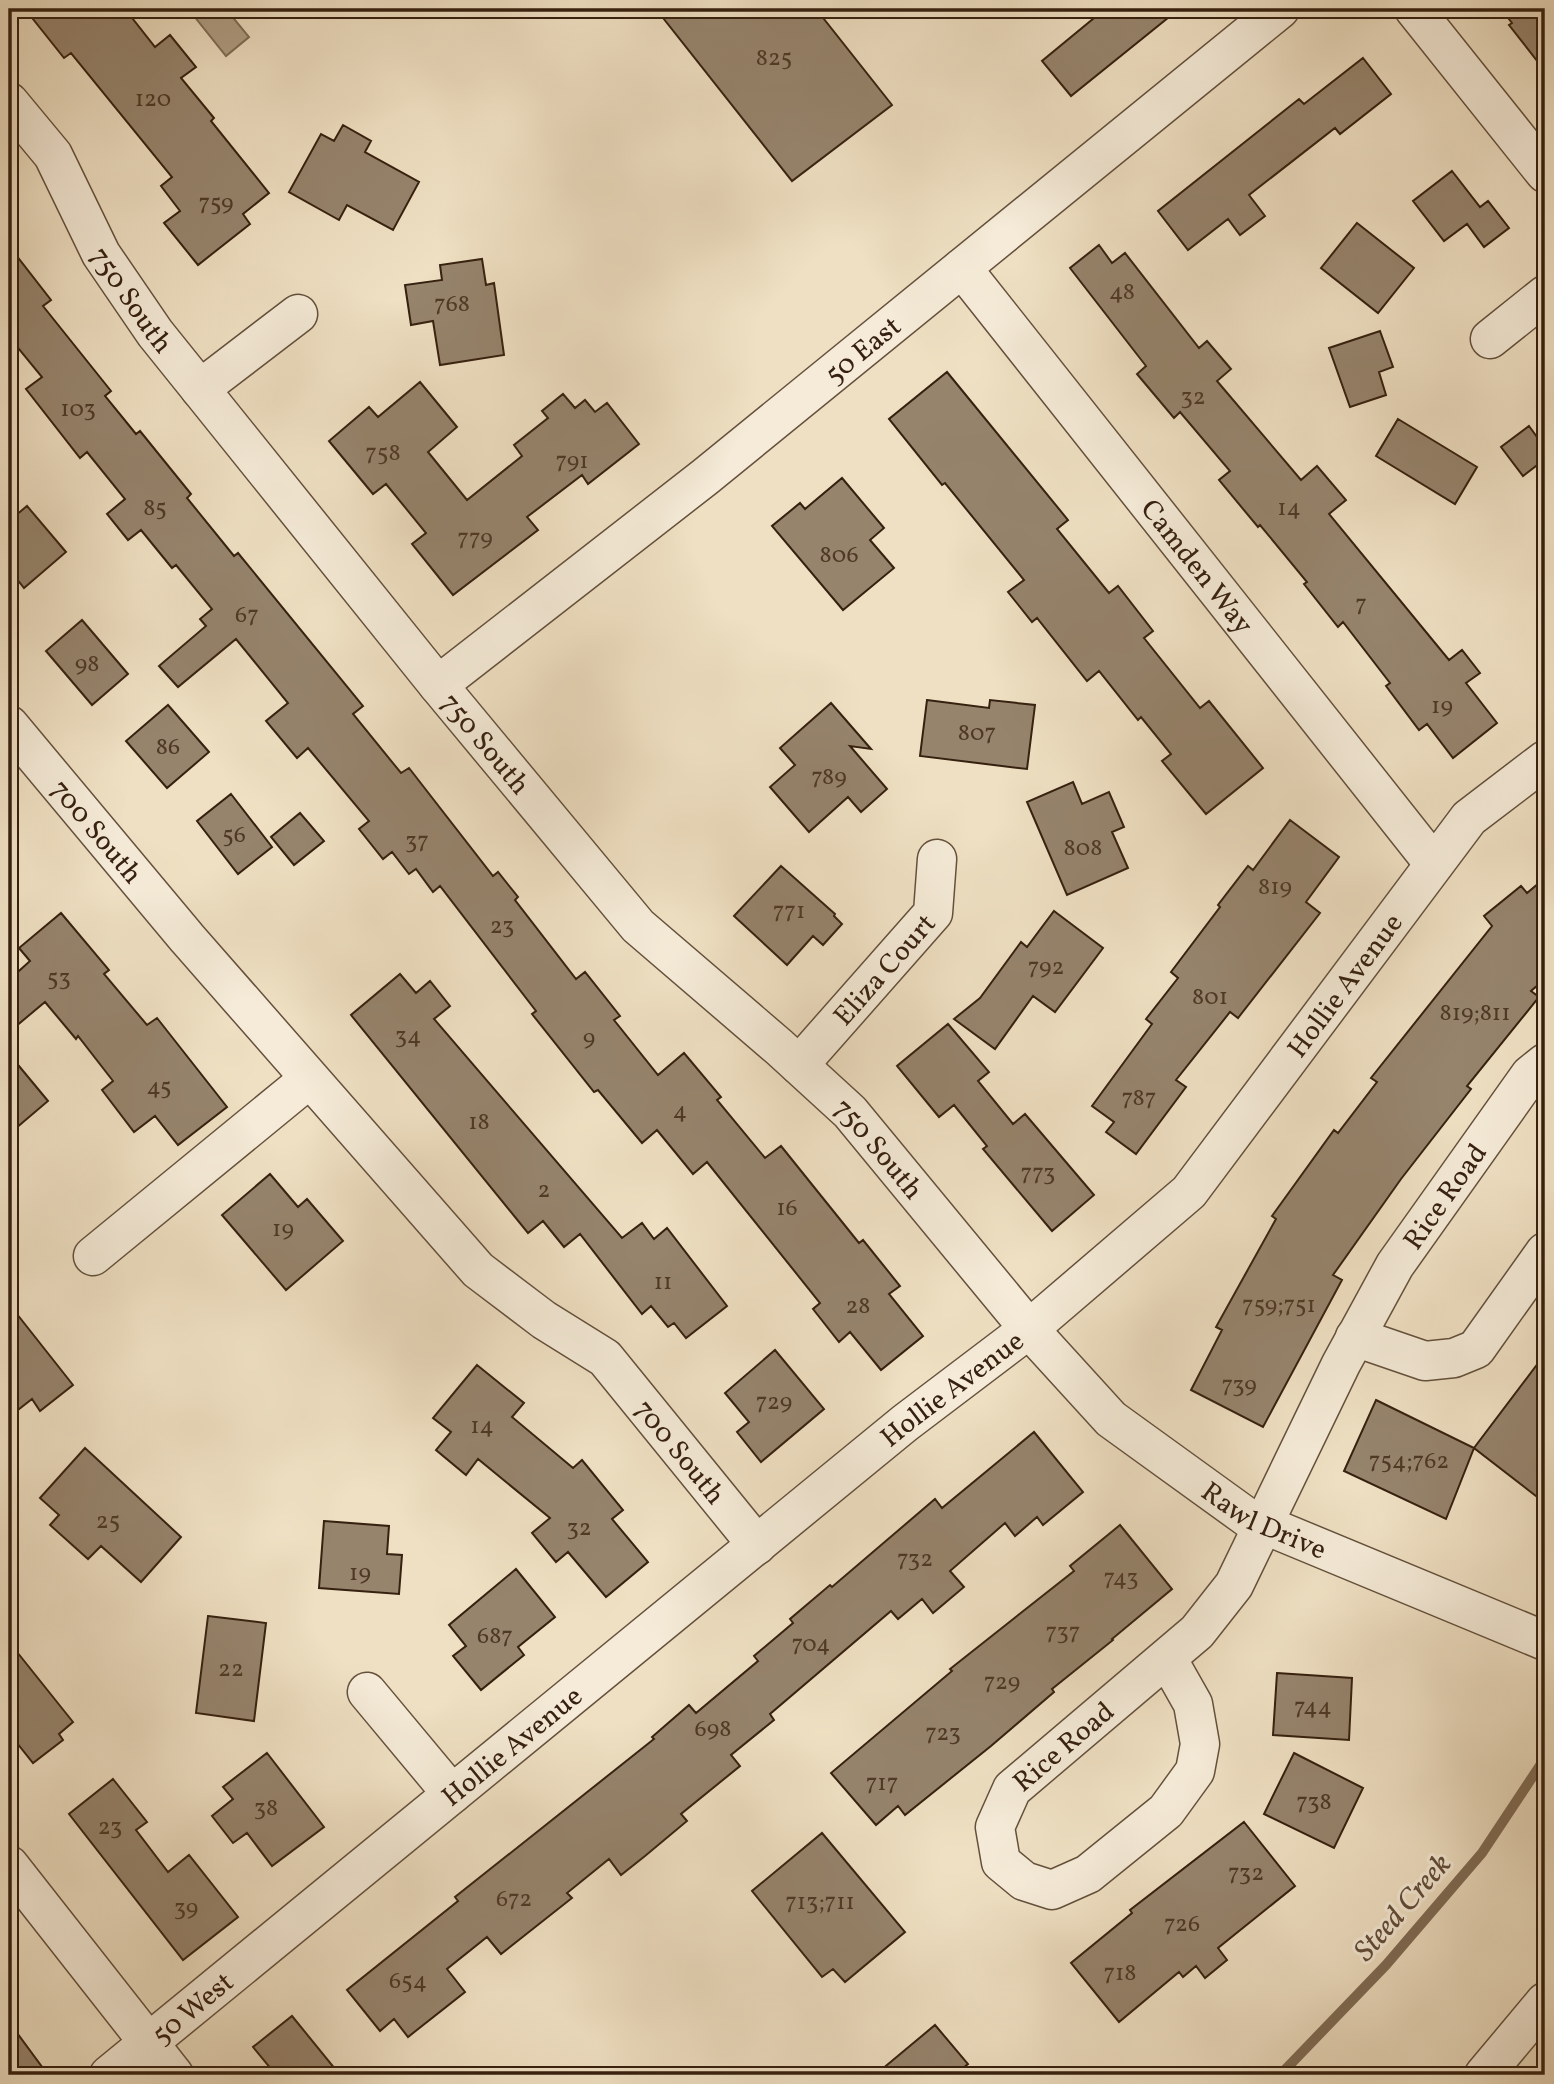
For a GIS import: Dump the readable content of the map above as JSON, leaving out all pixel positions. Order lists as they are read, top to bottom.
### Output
{
  "streets": {
    "street": [
      "750 South",
      "50 East",
      "Camden Way",
      "700 South",
      "Eliza Court",
      "Hollie Avenue",
      "Rice Road",
      "Rawl Drive",
      "50 West"
    ]
  },
  "crossings": [
    ["750 South", "50 East"],
    ["750 South", "Eliza Court"],
    ["750 South", "Hollie Avenue"],
    ["750 South", "Rawl Drive"],
    ["50 East", "Camden Way"],
    ["Camden Way", "Hollie Avenue"],
    ["700 South", "Hollie Avenue"],
    ["Hollie Avenue", "Rawl Drive"],
    ["Hollie Avenue", "50 West"],
    ["Rice Road", "Rawl Drive"]
  ],
  "water": ["Steed Creek"],
  "house_numbers": [
    "825",
    "120",
    "759",
    "48",
    "768",
    "32",
    "103",
    "758",
    "791",
    "85",
    "14",
    "779",
    "806",
    "7",
    "67",
    "98",
    "19",
    "807",
    "86",
    "789",
    "56",
    "37",
    "808",
    "819",
    "771",
    "23",
    "792",
    "53",
    "801",
    "819;811",
    "34",
    "9",
    "45",
    "787",
    "4",
    "18",
    "773",
    "2",
    "16",
    "19",
    "11",
    "759;751",
    "28",
    "739",
    "729",
    "14",
    "754;762",
    "25",
    "32",
    "732",
    "19",
    "743",
    "737",
    "687",
    "704",
    "22",
    "729",
    "744",
    "698",
    "723",
    "717",
    "738",
    "38",
    "23",
    "732",
    "672",
    "713;711",
    "39",
    "726",
    "718",
    "654"
  ]
}
